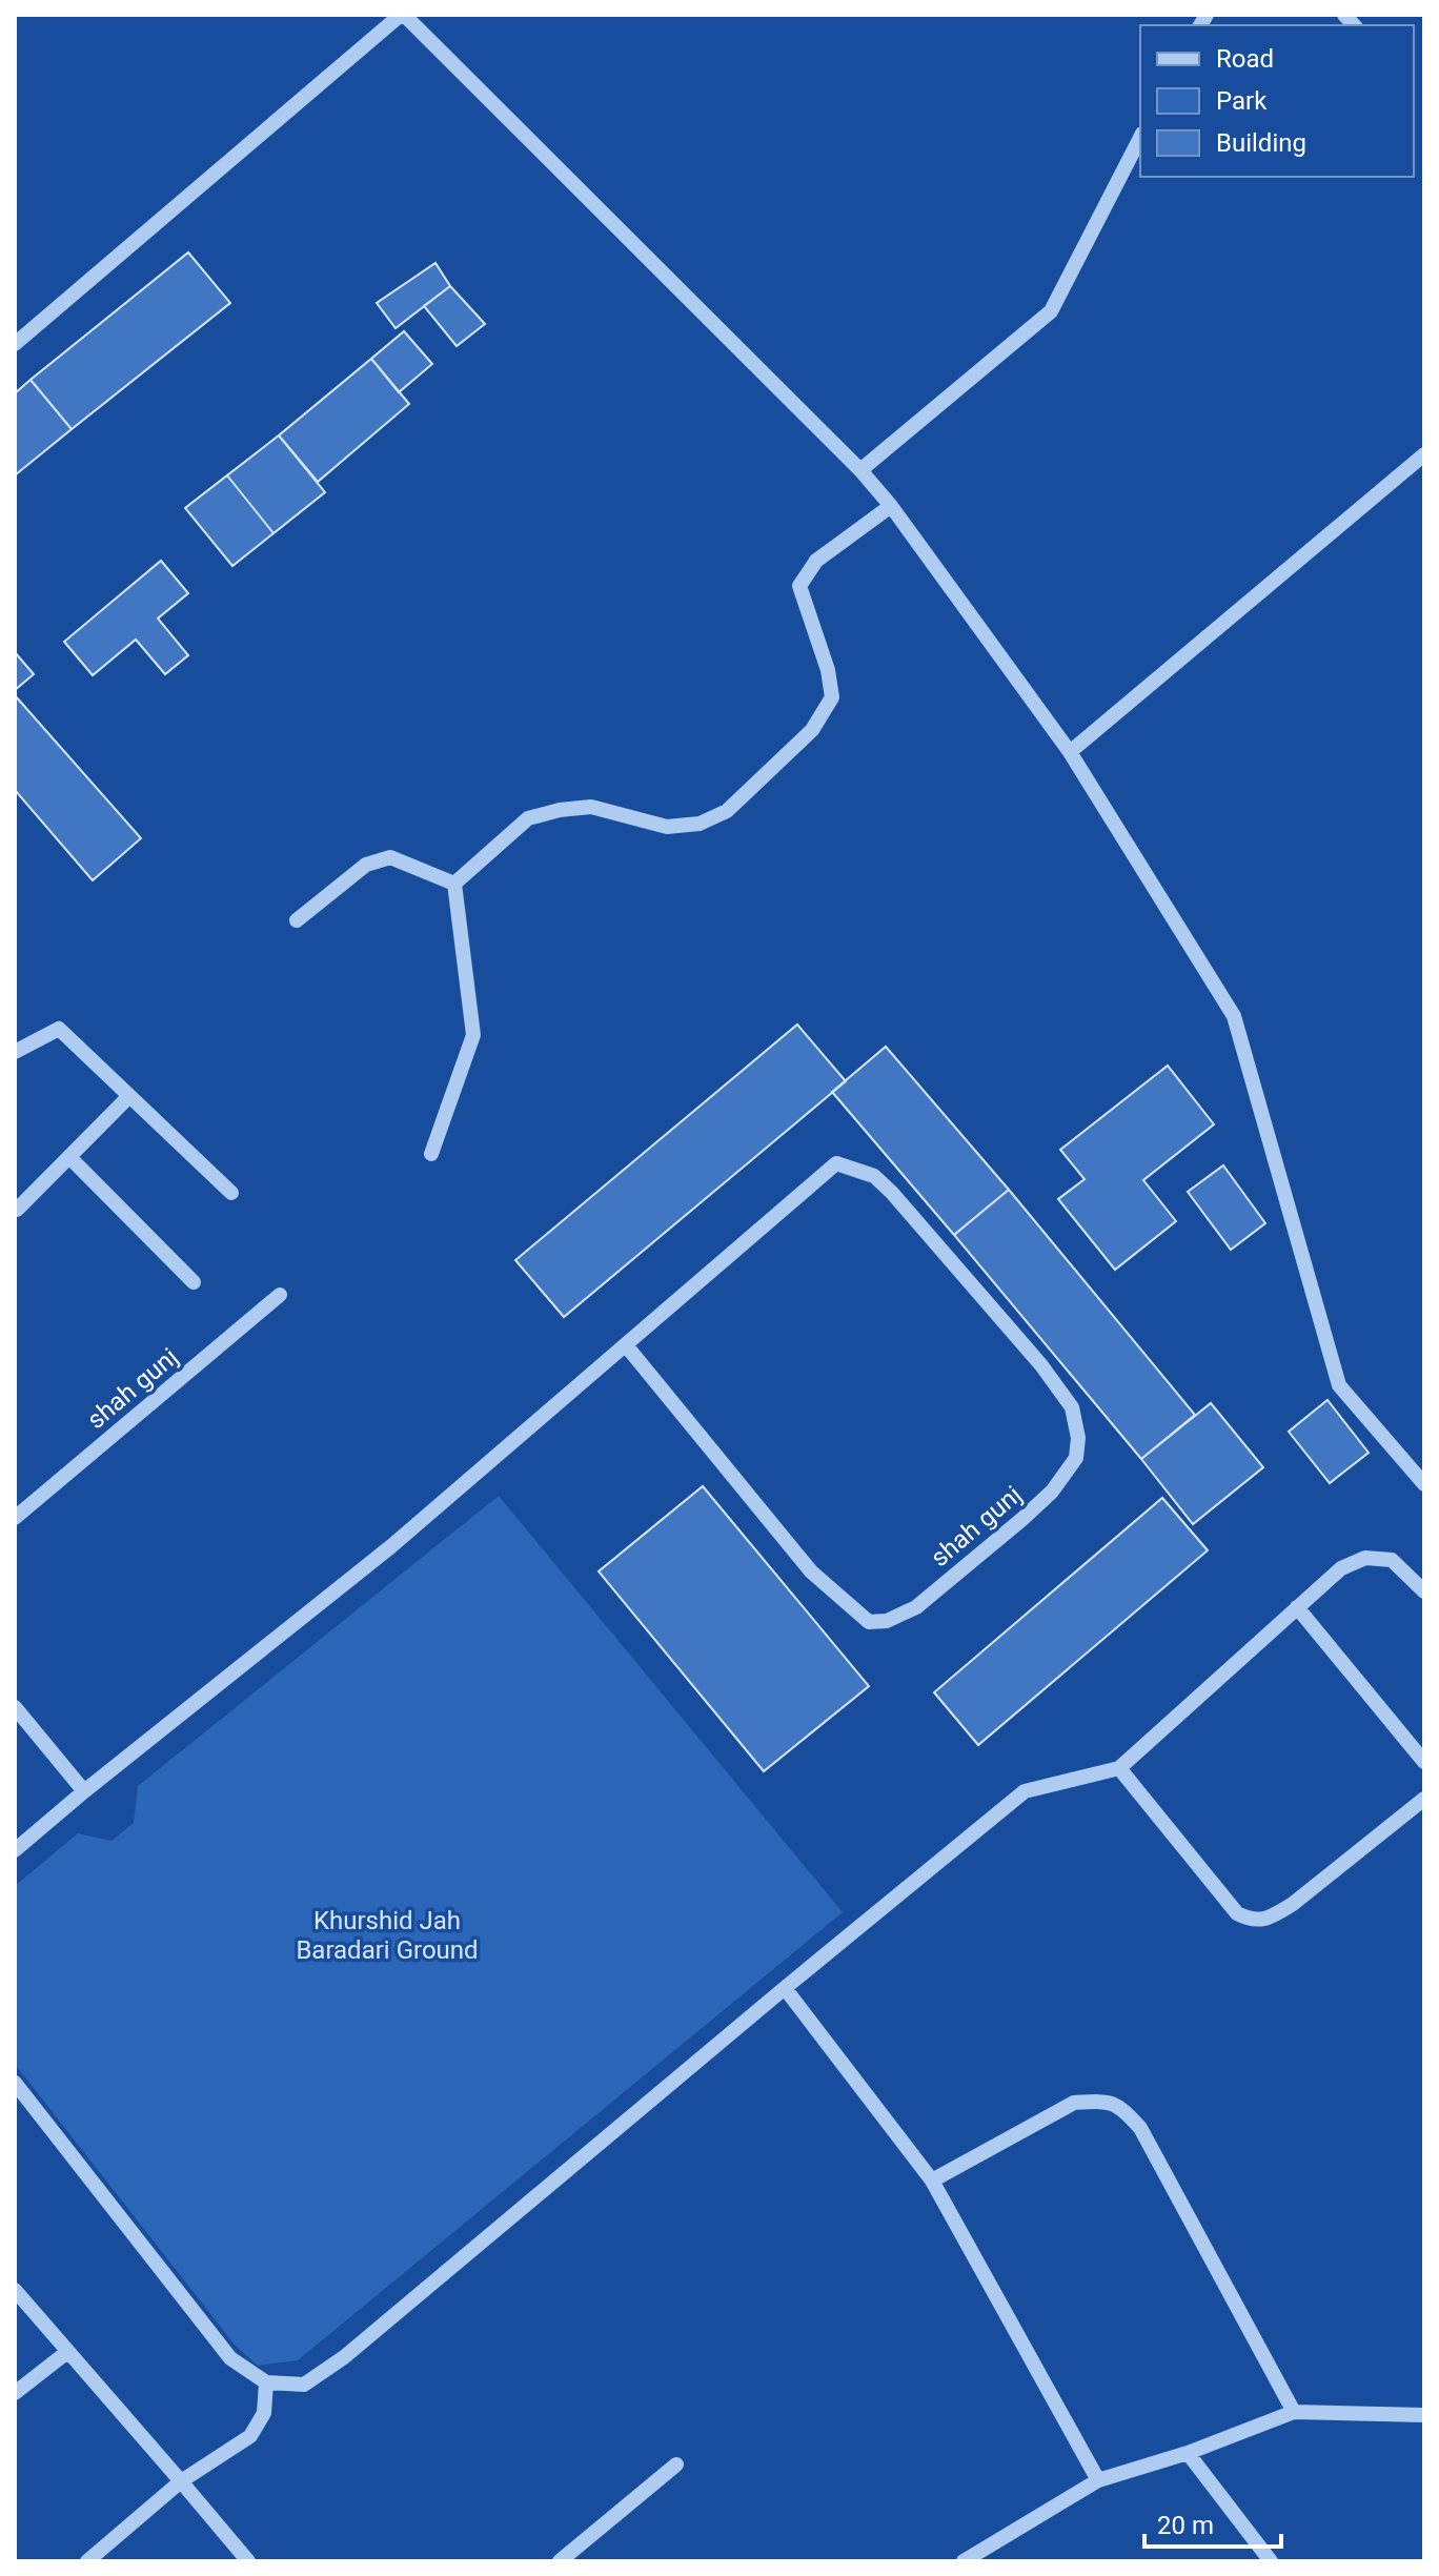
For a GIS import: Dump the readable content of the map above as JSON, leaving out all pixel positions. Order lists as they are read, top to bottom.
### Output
{
  "streets": {
    "street": ["shah gunj"]
  },
  "parks": ["Khurshid Jah Baradari Ground"],
  "legend": ["Road", "Park", "Building"],
  "scale_bar": "20 m"
}
